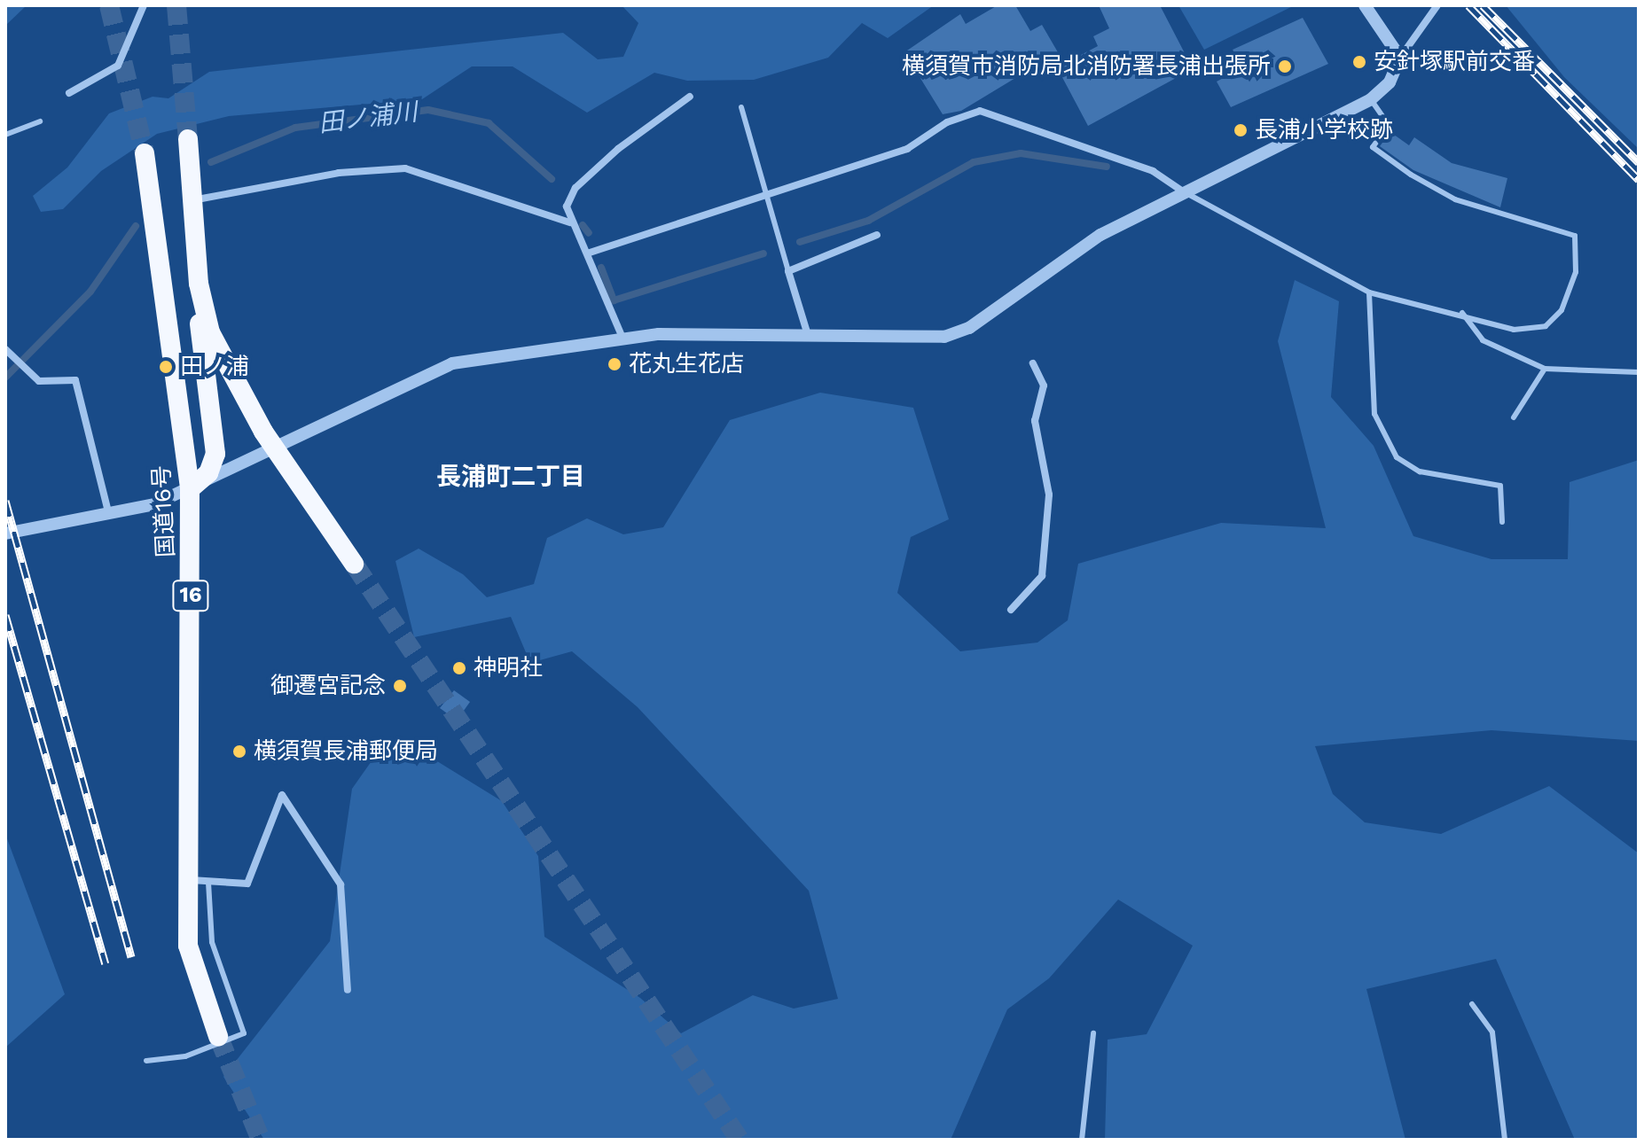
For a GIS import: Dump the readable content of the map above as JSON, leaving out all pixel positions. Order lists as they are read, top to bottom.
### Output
{
  "streets": {
    "highway": ["国道16号", "16"]
  },
  "districts": ["長浦町二丁目"],
  "water": ["田ノ浦川"],
  "places": [
    "安針塚駅前交番",
    "横須賀市消防局北消防署長浦出張所",
    "長浦小学校跡",
    "花丸生花店",
    "田ノ浦",
    "神明社",
    "御遷宮記念",
    "横須賀長浦郵便局"
  ]
}
